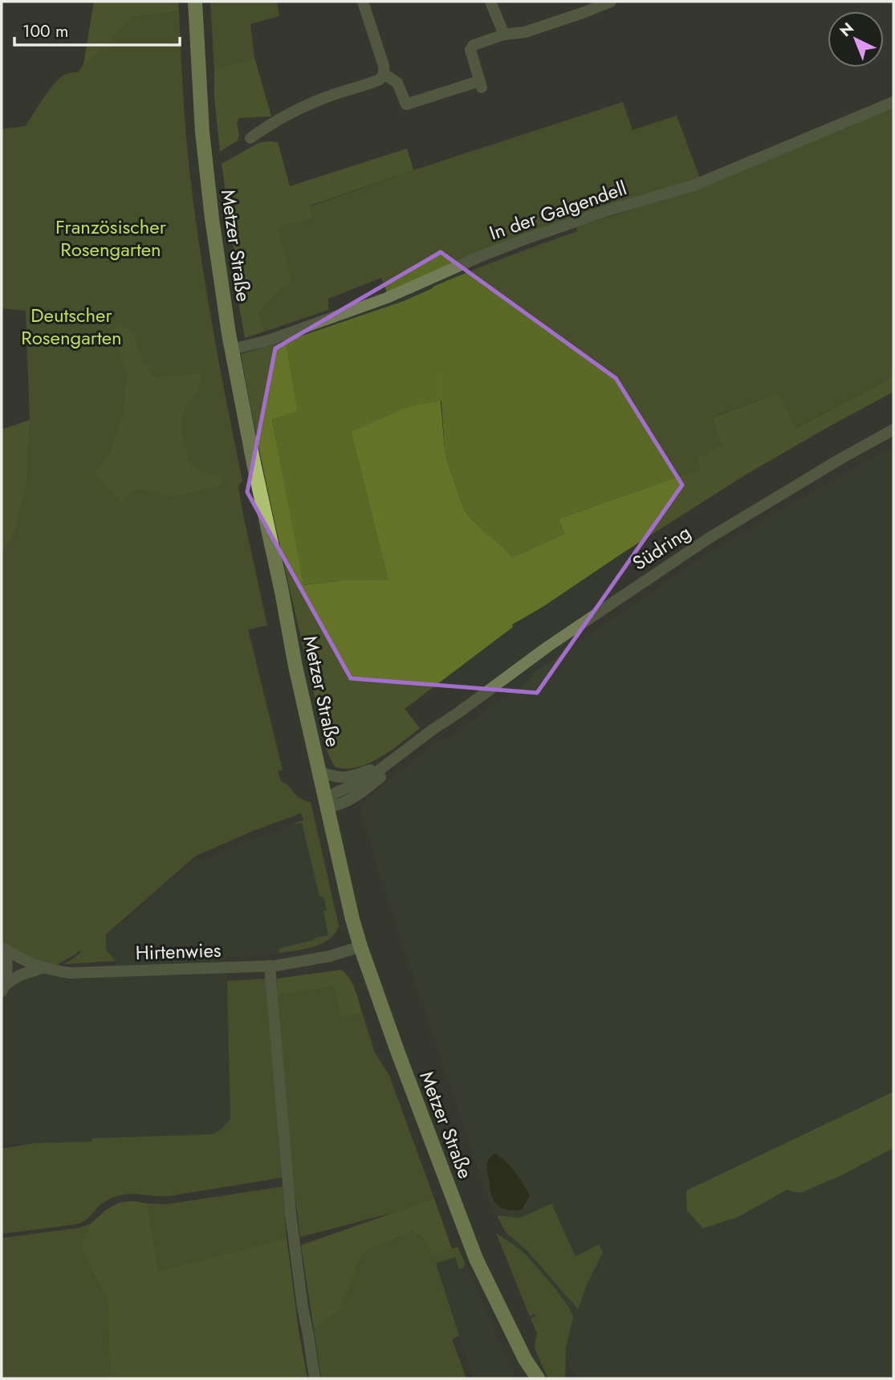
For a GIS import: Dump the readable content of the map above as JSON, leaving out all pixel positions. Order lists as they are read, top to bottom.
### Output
{
  "streets": {
    "main road": ["Metzer Straße"],
    "street": ["In der Galgendell", "Südring", "Hirtenwies"]
  },
  "crossings": [
    ["In der Galgendell", "Metzer Straße"],
    ["Metzer Straße", "Südring"],
    ["Metzer Straße", "Hirtenwies"]
  ],
  "parks": ["Französischer Rosengarten", "Deutscher Rosengarten"],
  "scale_bar": "100 m",
  "north": "top left"
}
